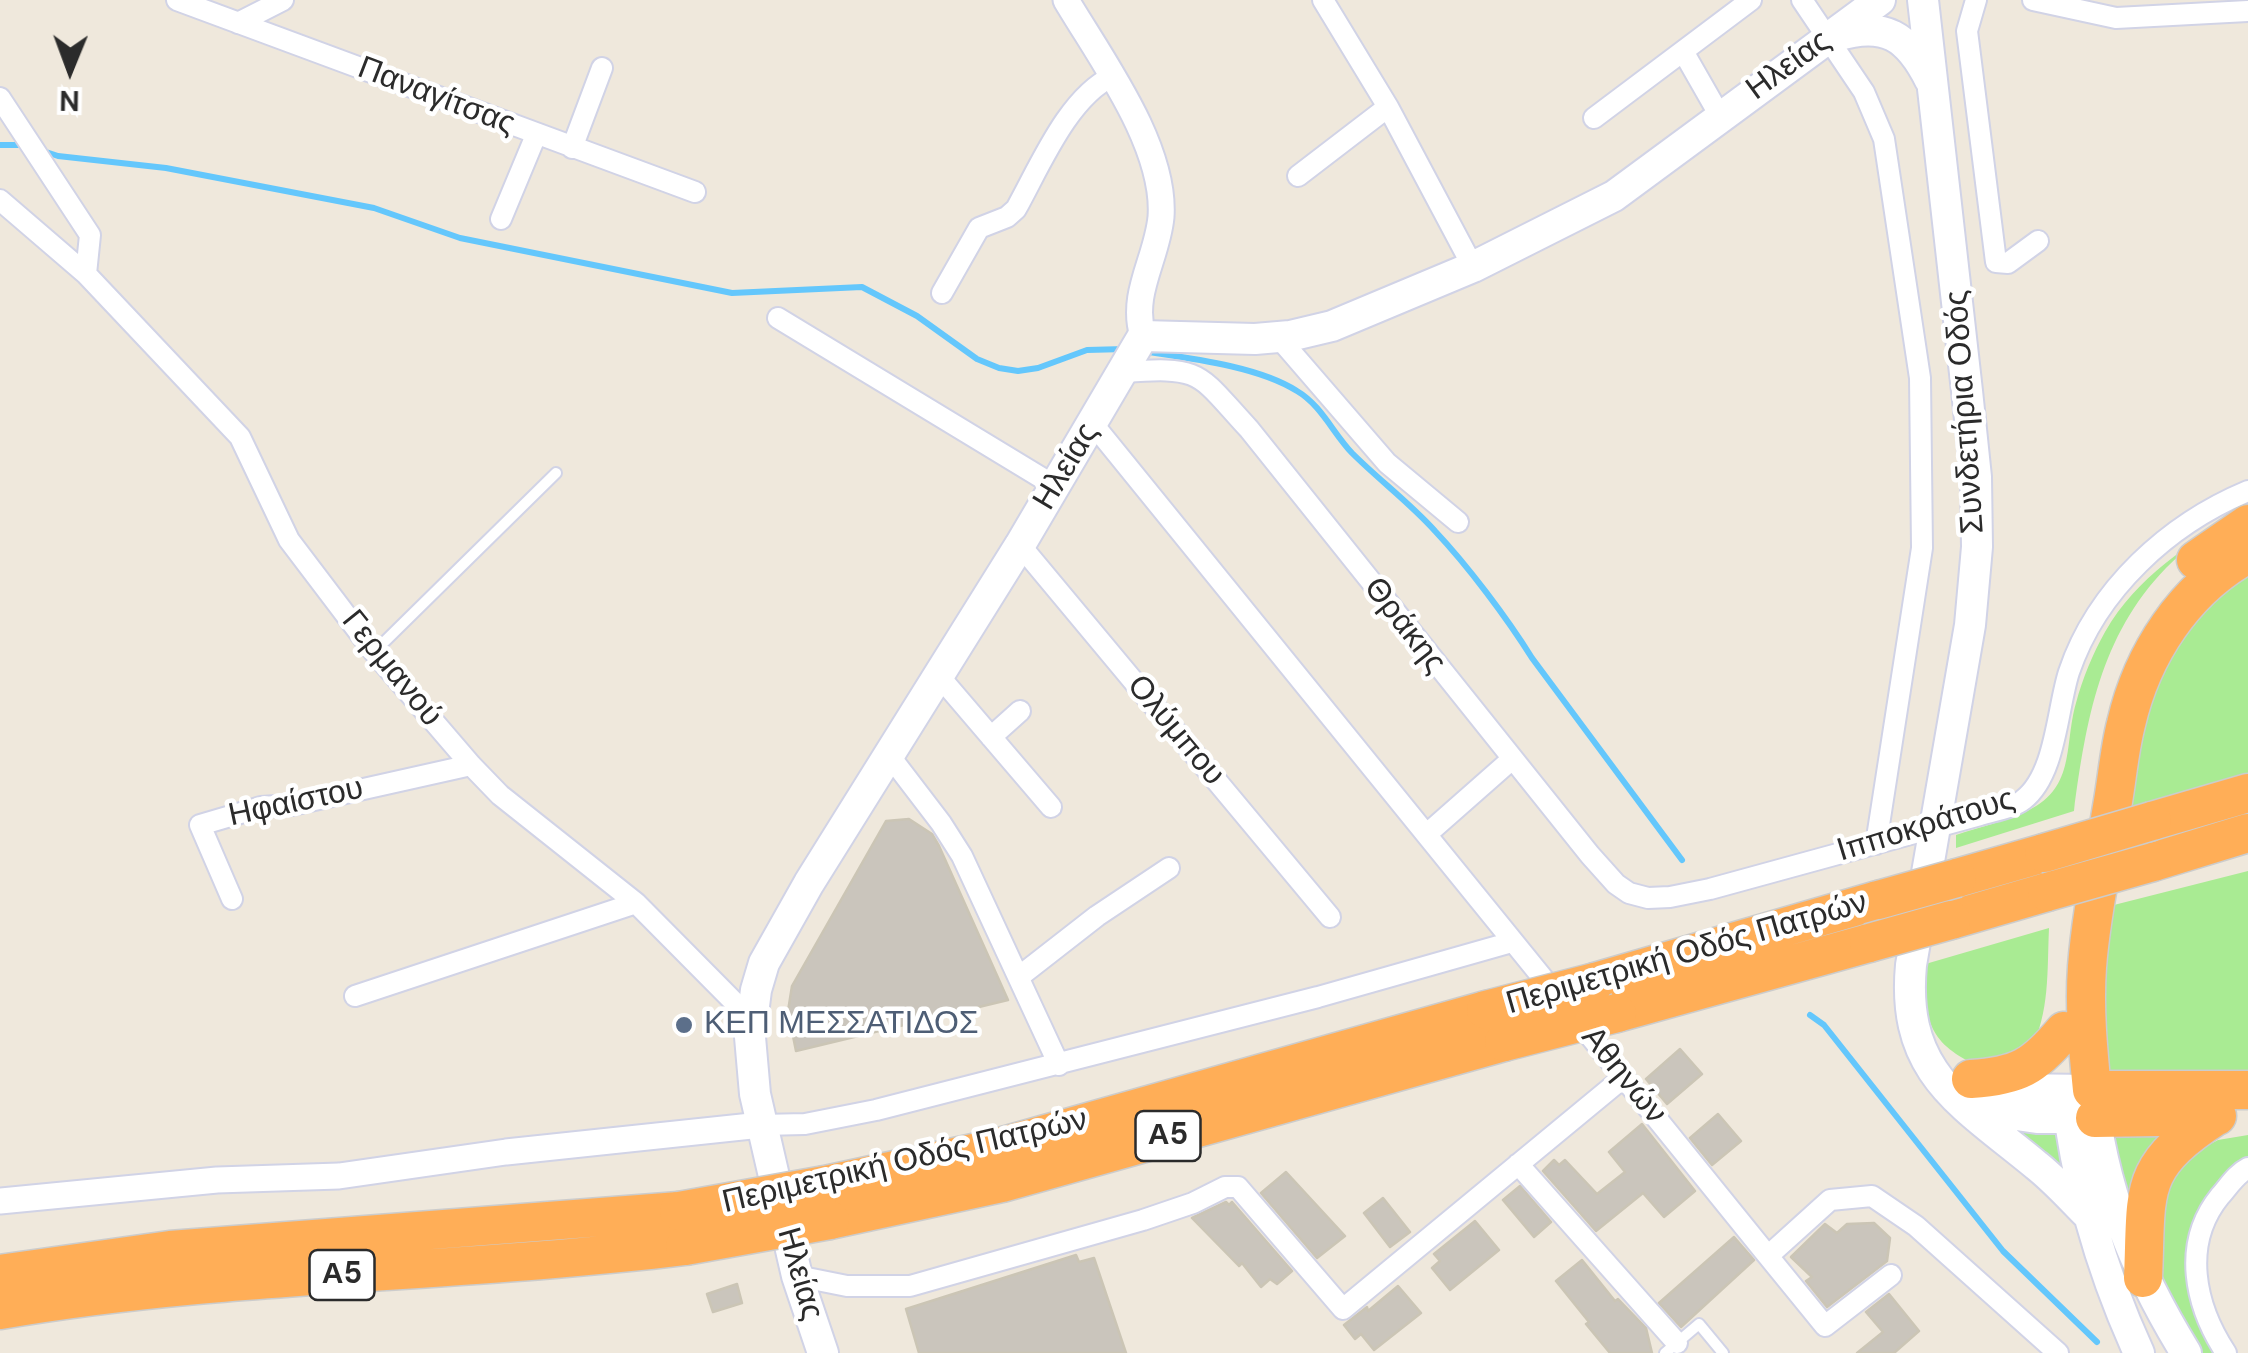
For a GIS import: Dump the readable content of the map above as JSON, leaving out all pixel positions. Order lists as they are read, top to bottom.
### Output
{
  "streets": {
    "highway": ["Περιμετρική Οδός Πατρών", "Α5"],
    "main road": ["Ηλείας", "Συνδετήρια Οδός"],
    "street": [
      "Παναγίτσας",
      "Θράκης",
      "Γερμανού",
      "Ολύμπου",
      "Ηφαίστου",
      "Ιπποκράτους",
      "Αθηνών"
    ]
  },
  "crossings": [
    ["Ηλείας", "Θράκης"],
    ["Ηλείας", "Γερμανού"],
    ["Ηλείας", "Ολύμπου"],
    ["Ηλείας", "Αθηνών"],
    ["Συνδετήρια Οδός", "Ιπποκράτους"],
    ["Θράκης", "Ιπποκράτους"],
    ["Γερμανού", "Ηφαίστου"]
  ],
  "places": ["ΚΕΠ ΜΕΣΣΑΤΙΔΟΣ"],
  "north": "bottom"
}
